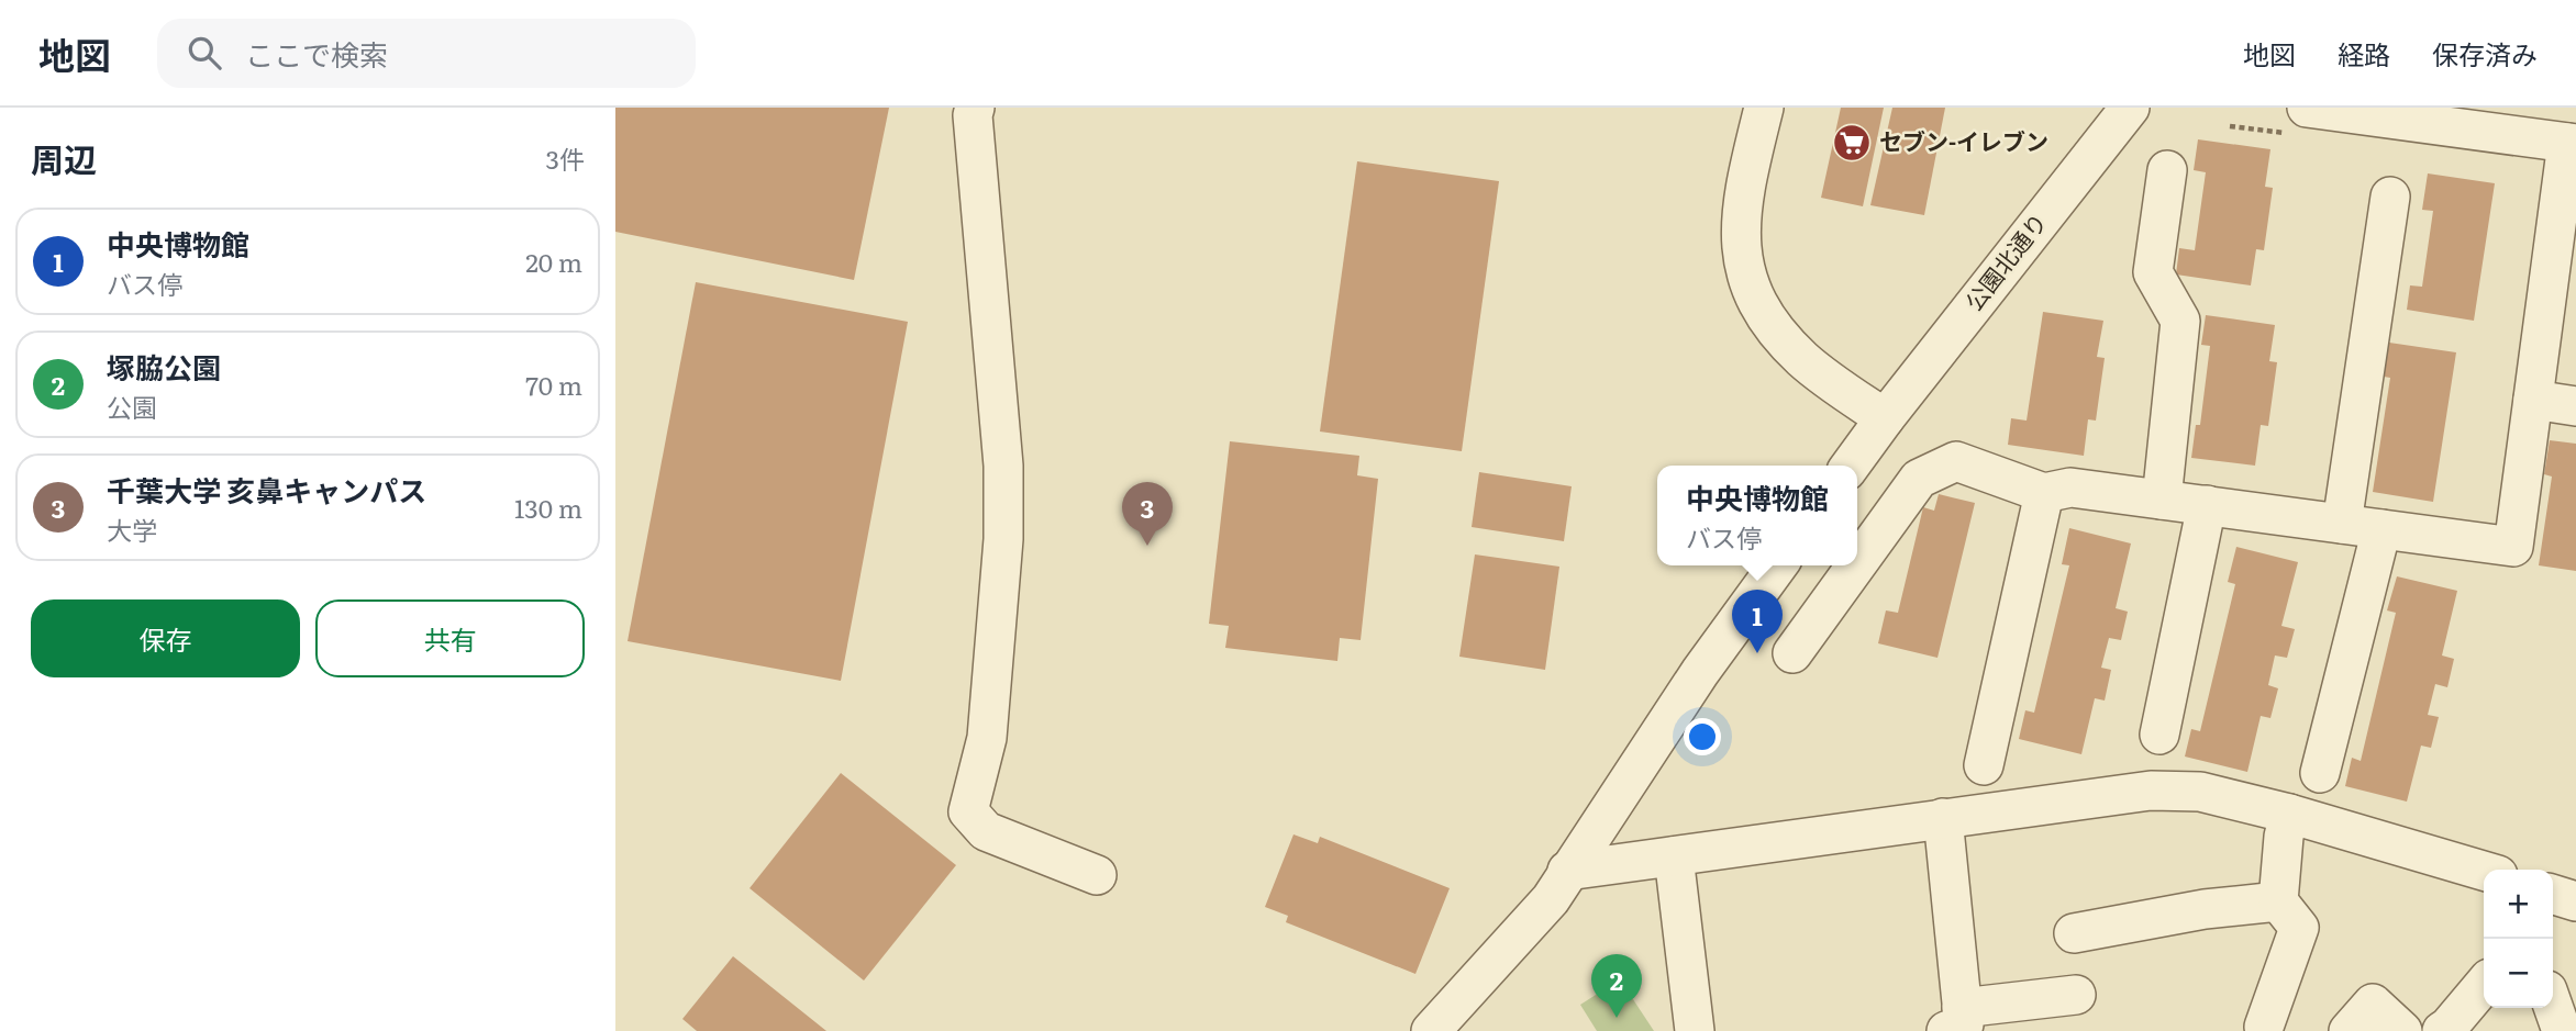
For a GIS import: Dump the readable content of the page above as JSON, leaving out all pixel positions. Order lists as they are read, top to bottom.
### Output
{
  "streets": {
    "street": ["公園北通り"]
  },
  "places": {
    "supermarket": ["セブン-イレブン"]
  },
  "page": {
    "header": "地図",
    "search": "ここで検索",
    "nav": ["地図", "経路", "保存済み"],
    "heading": ["周辺", "3件"],
    "list": [
      {
        "mark": "1",
        "name": "中央博物館",
        "note": "バス停",
        "value": "20 m"
      },
      {
        "mark": "2",
        "name": "塚脇公園",
        "note": "公園",
        "value": "70 m"
      },
      {
        "mark": "3",
        "name": "千葉大学 亥鼻キャンパス",
        "note": "大学",
        "value": "130 m"
      }
    ],
    "popup": ["中央博物館", "バス停"],
    "pins": ["3", "1", "2"],
    "buttons": ["保存", "共有"],
    "map_buttons": ["+", "−"]
  }
}
